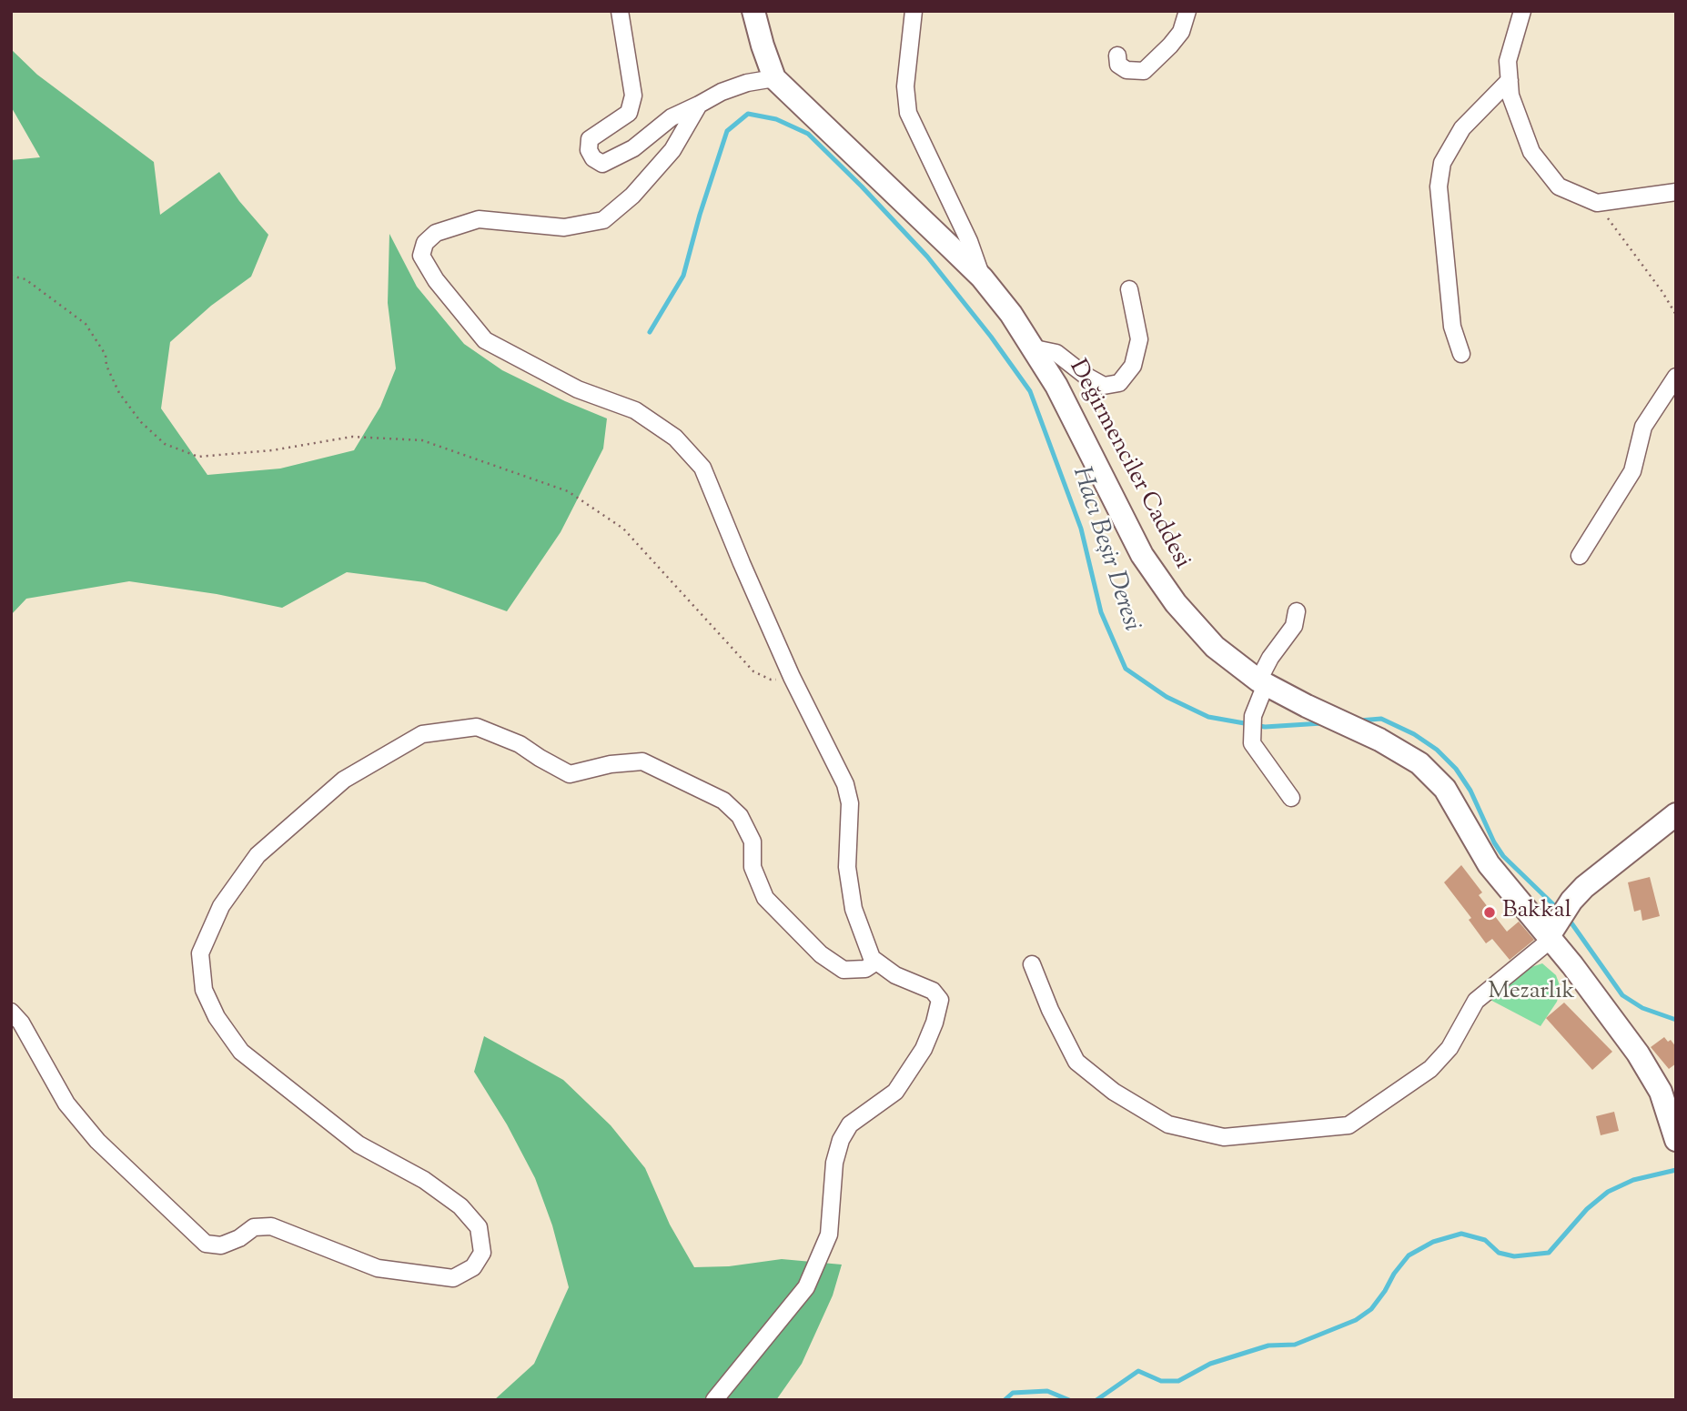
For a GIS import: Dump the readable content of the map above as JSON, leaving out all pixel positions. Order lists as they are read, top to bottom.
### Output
{
  "streets": {
    "main road": ["Değirmenciler Caddesi"]
  },
  "water": ["Hacı Beşir Deresi"],
  "parks": ["Mezarlık"],
  "places": ["Bakkal"]
}
